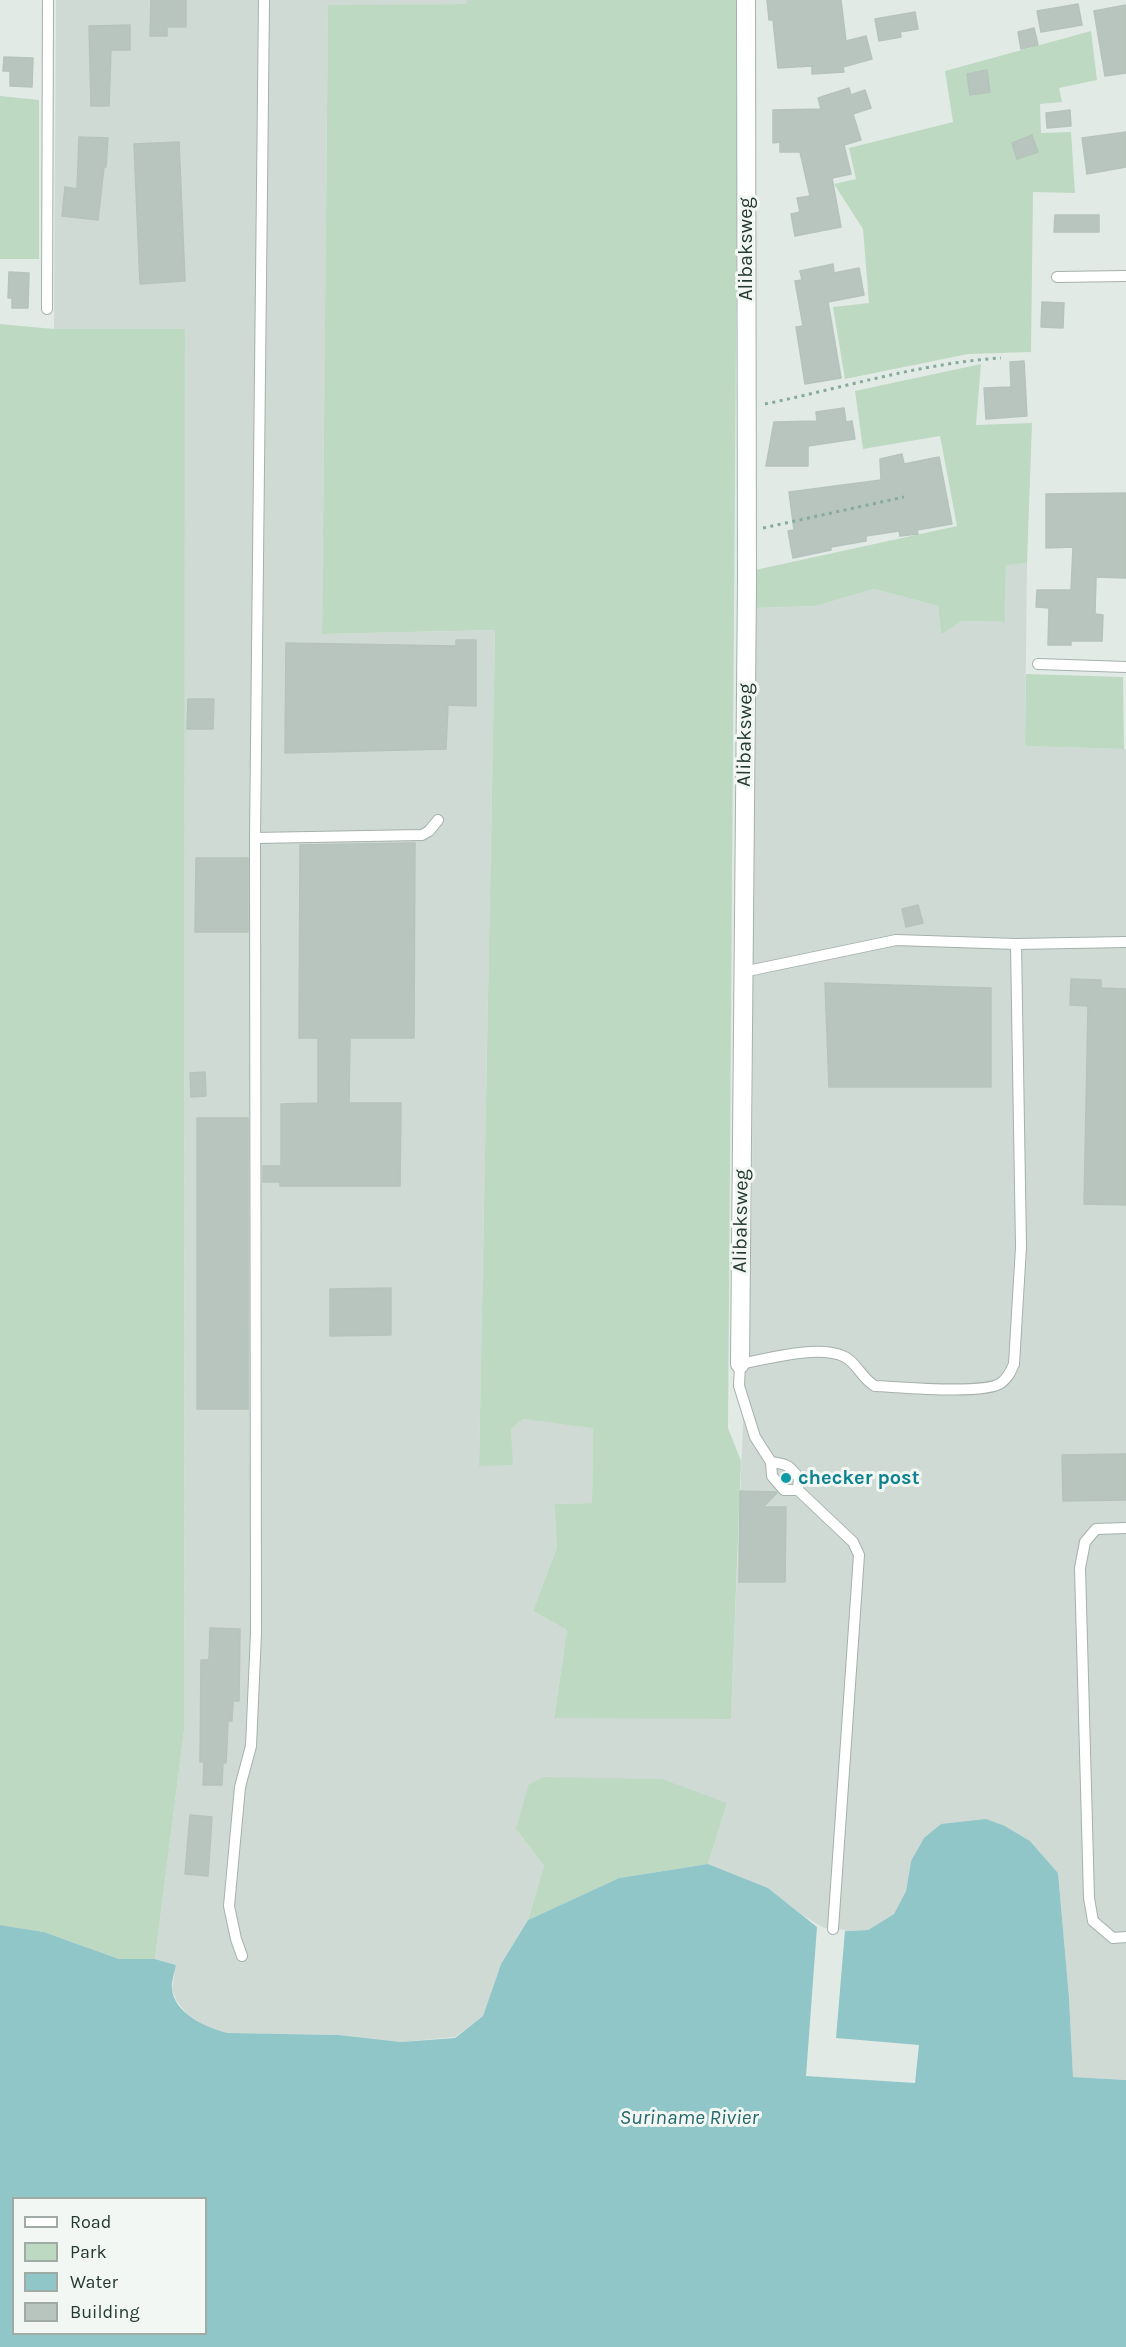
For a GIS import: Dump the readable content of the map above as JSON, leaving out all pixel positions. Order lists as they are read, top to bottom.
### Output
{
  "streets": {
    "street": ["Alibaksweg"]
  },
  "water": ["Suriname Rivier"],
  "places": ["checker post"],
  "legend": [
    "Road",
    "Park",
    "Water",
    "Building"
  ]
}
